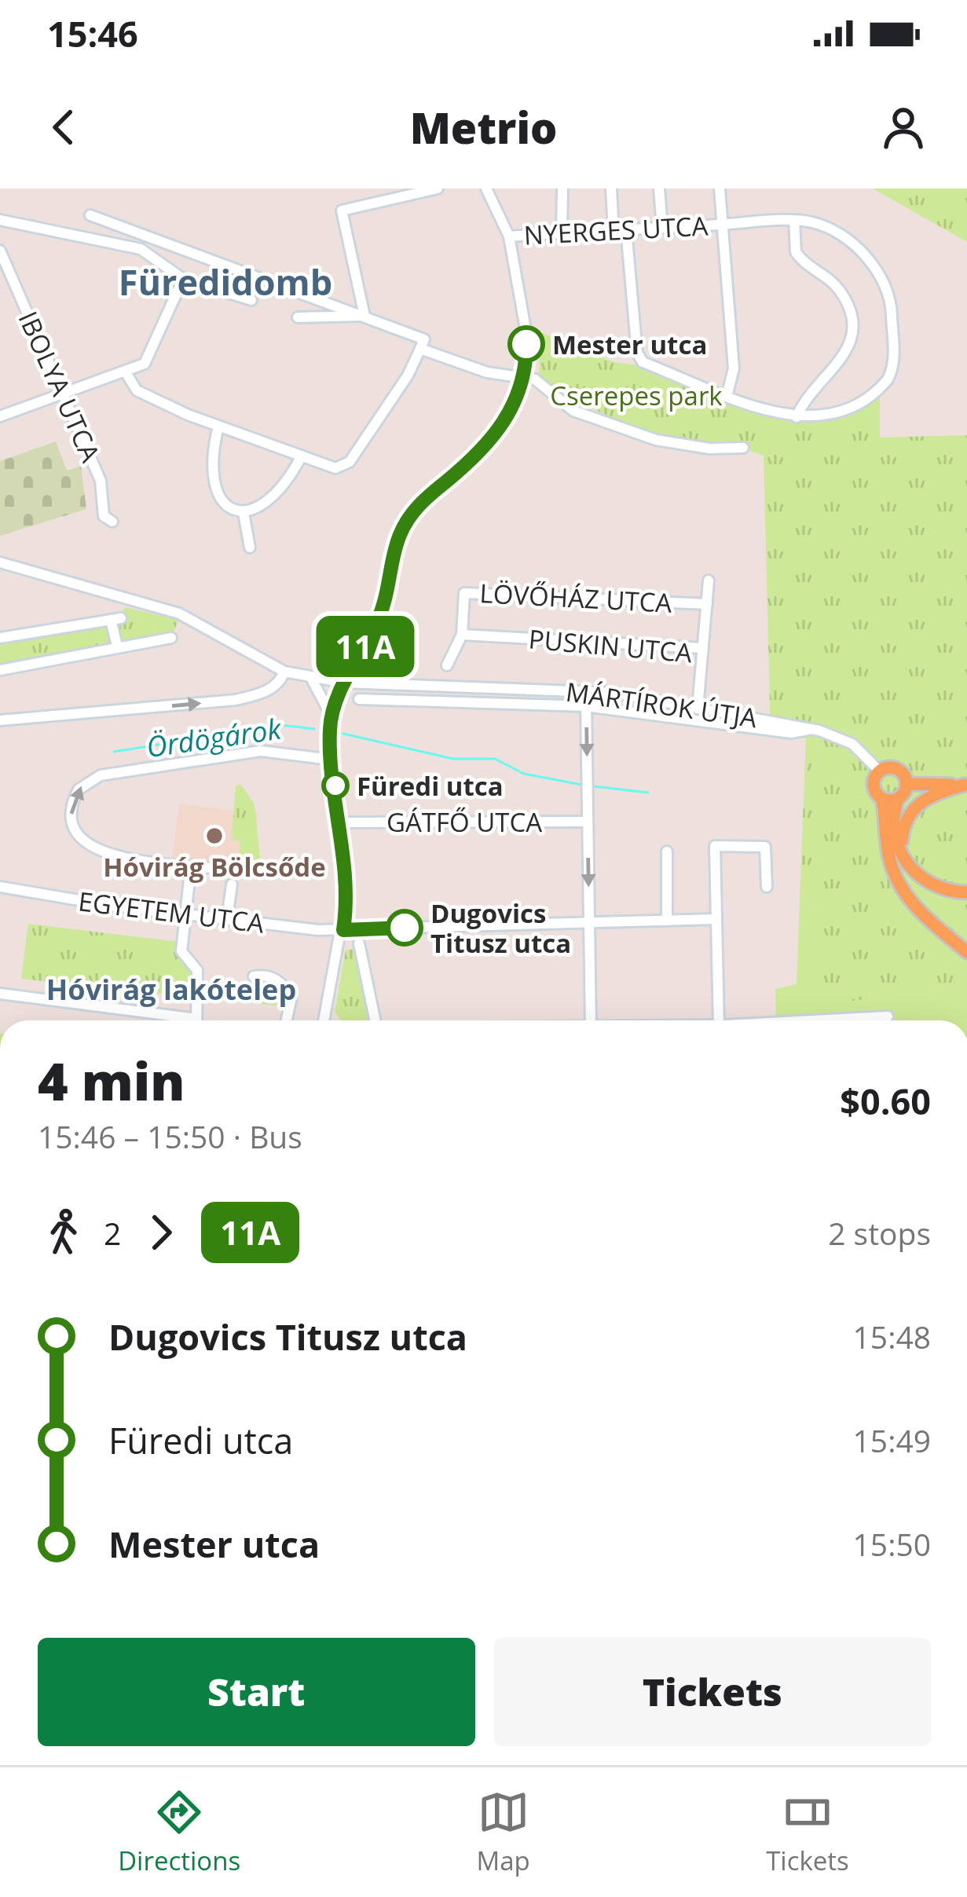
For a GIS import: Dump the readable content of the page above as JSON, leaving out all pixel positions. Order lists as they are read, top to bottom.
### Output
{
  "streets": {
    "street": [
      "NYERGES UTCA",
      "IBOLYA UTCA",
      "LÖVŐHÁZ UTCA",
      "PUSKIN UTCA",
      "MÁRTÍROK ÚTJA",
      "GÁTFŐ UTCA",
      "EGYETEM UTCA"
    ]
  },
  "crossings": [
    ["LÖVŐHÁZ UTCA", "PUSKIN UTCA"],
    ["PUSKIN UTCA", "MÁRTÍROK ÚTJA"]
  ],
  "districts": ["Füredidomb", "Hóvirág lakótelep"],
  "water": ["Ördögárok"],
  "parks": ["Cserepes park"],
  "places": [
    "Mester utca",
    "Füredi utca",
    "Hóvirág Bölcsőde",
    "Dugovics Titusz utca"
  ],
  "lines": ["bus line 11A"],
  "page": {
    "status": "15:46",
    "header": "Metrio",
    "on_map": "11A",
    "heading": ["4 min", "15:46 – 15:50 · Bus", "$0.60"],
    "legs": ["2", "11A", "2 stops"],
    "list": [
      {
        "name": "Dugovics Titusz utca",
        "value": "15:48"
      },
      {
        "name": "Füredi utca",
        "value": "15:49"
      },
      {
        "name": "Mester utca",
        "value": "15:50"
      }
    ],
    "buttons": ["Start", "Tickets"],
    "tabs": ["Directions", "Map", "Tickets"]
  }
}
